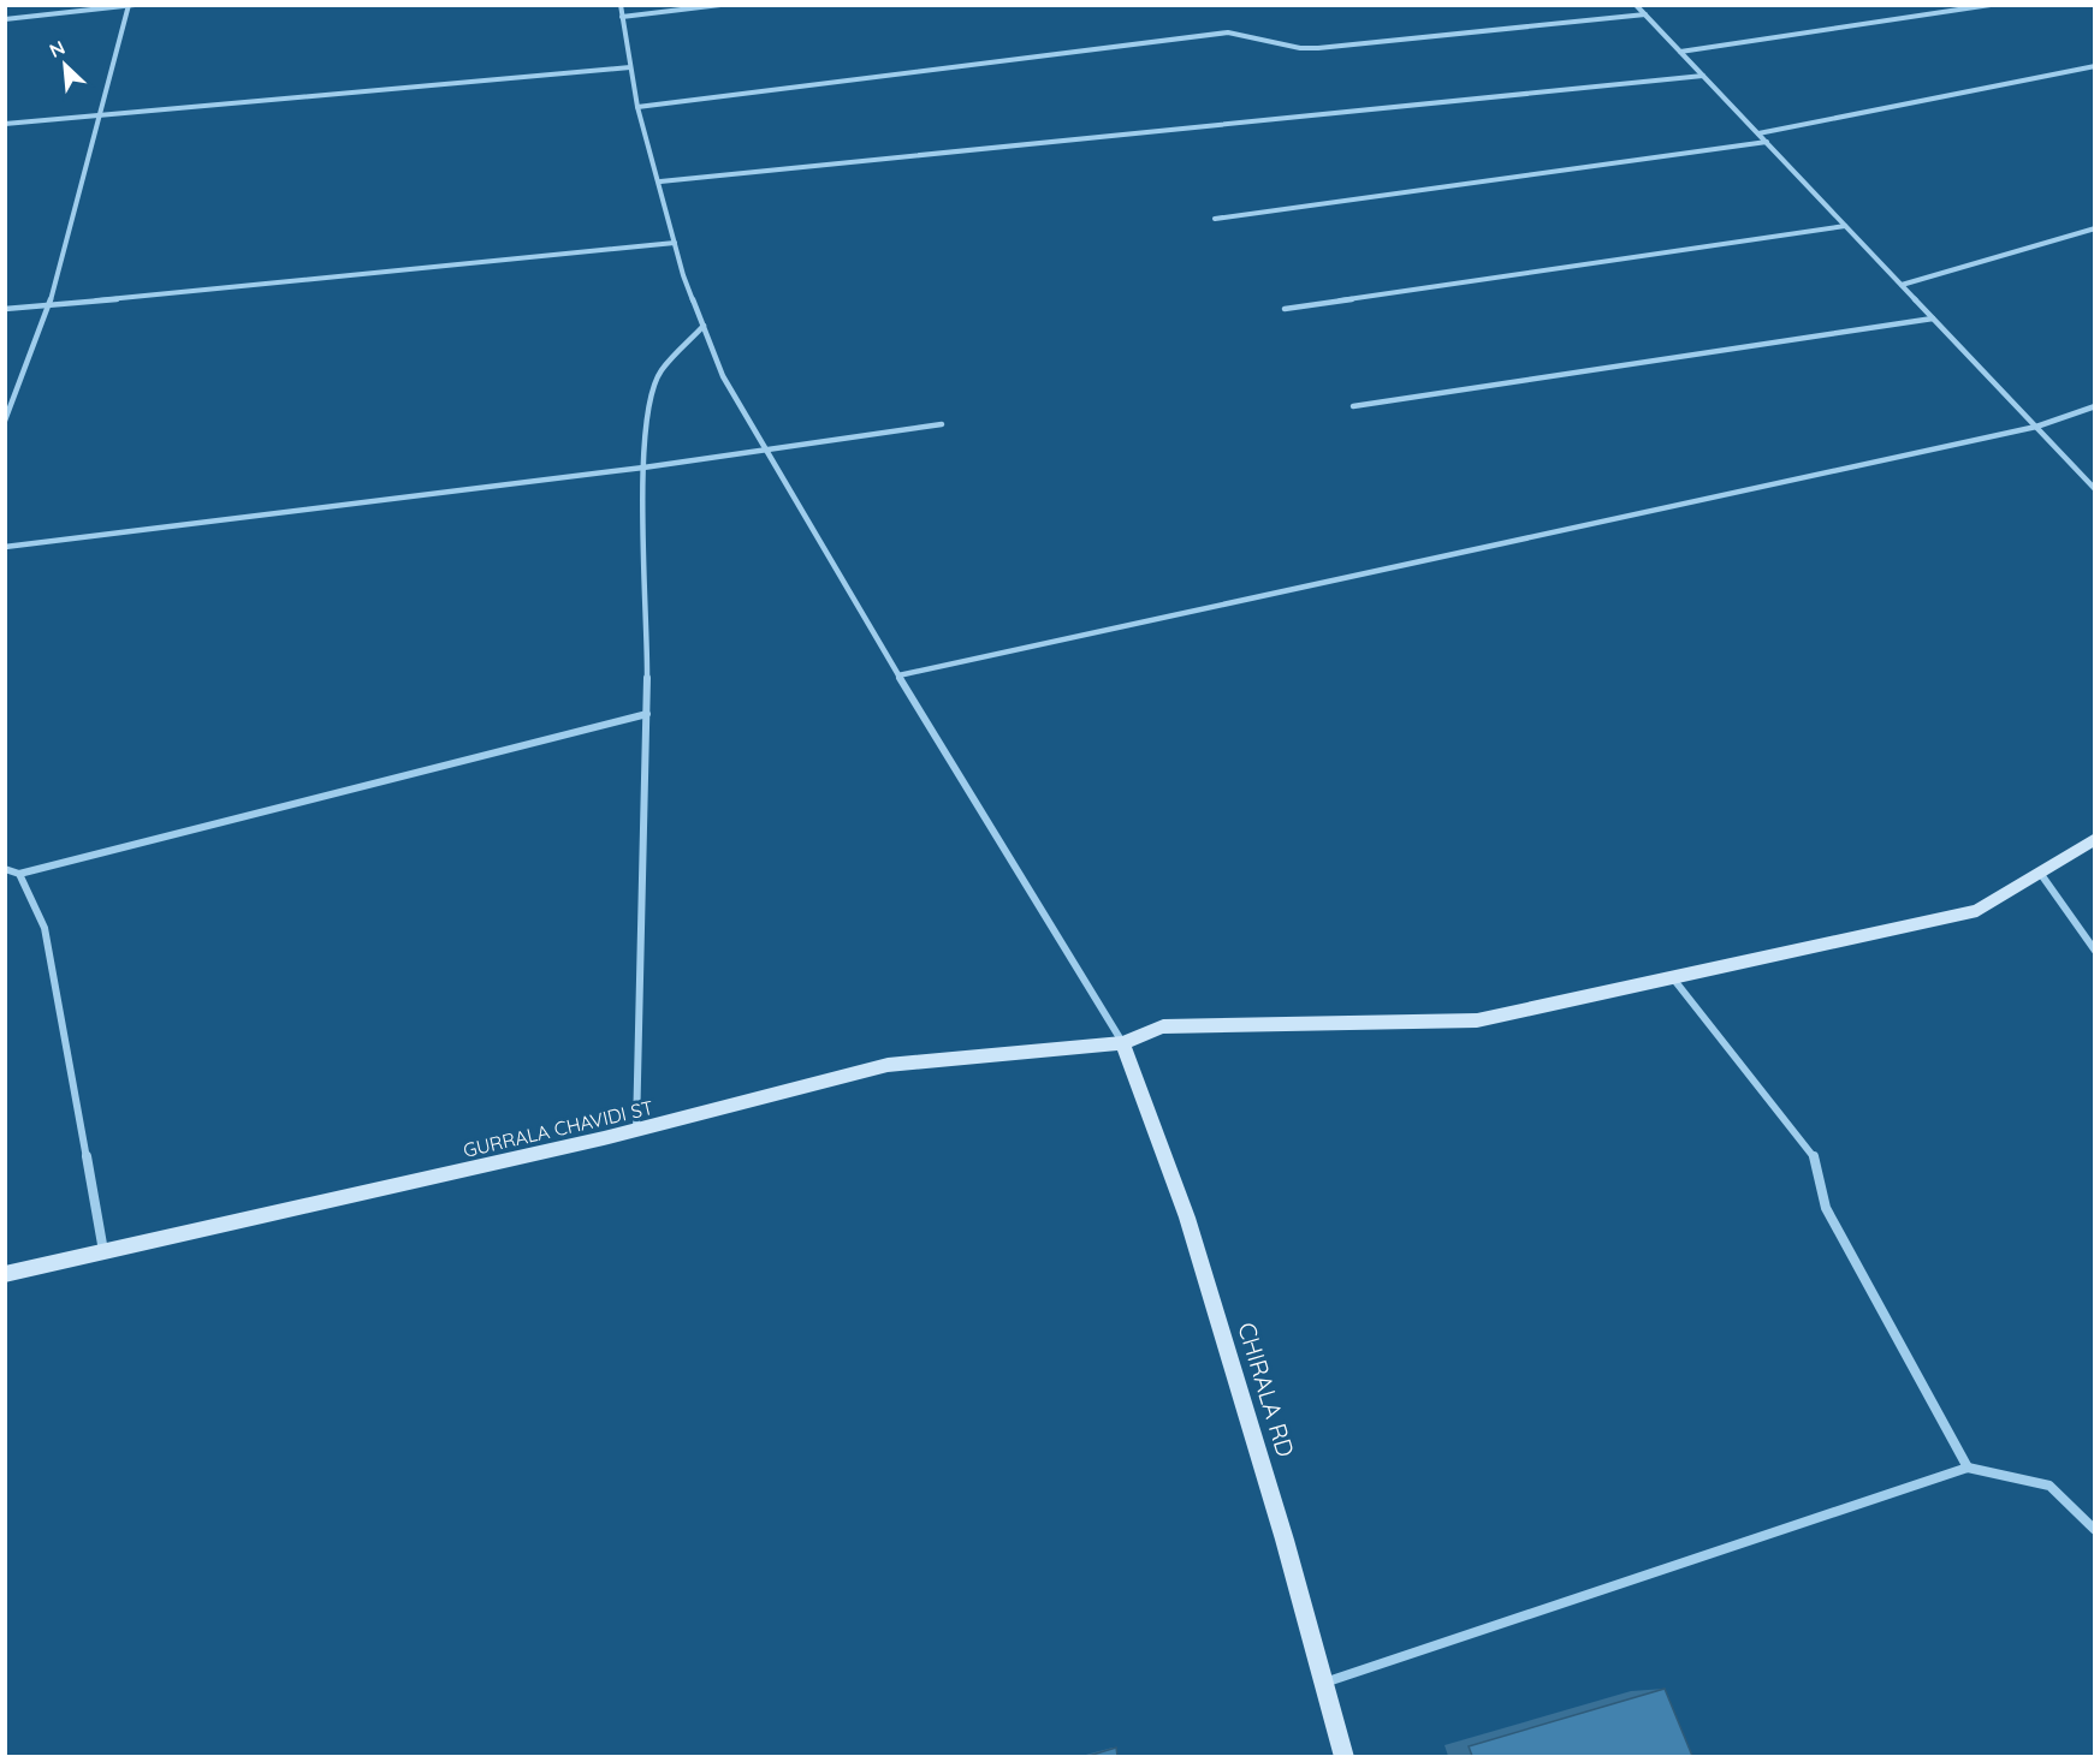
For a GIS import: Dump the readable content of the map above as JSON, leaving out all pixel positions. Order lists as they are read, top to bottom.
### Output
{
  "streets": {
    "main road": ["GURRALA CHAVIDI ST", "CHIRALA RD"]
  },
  "crossings": [
    ["GURRALA CHAVIDI ST", "CHIRALA RD"]
  ],
  "north": "top left"
}
